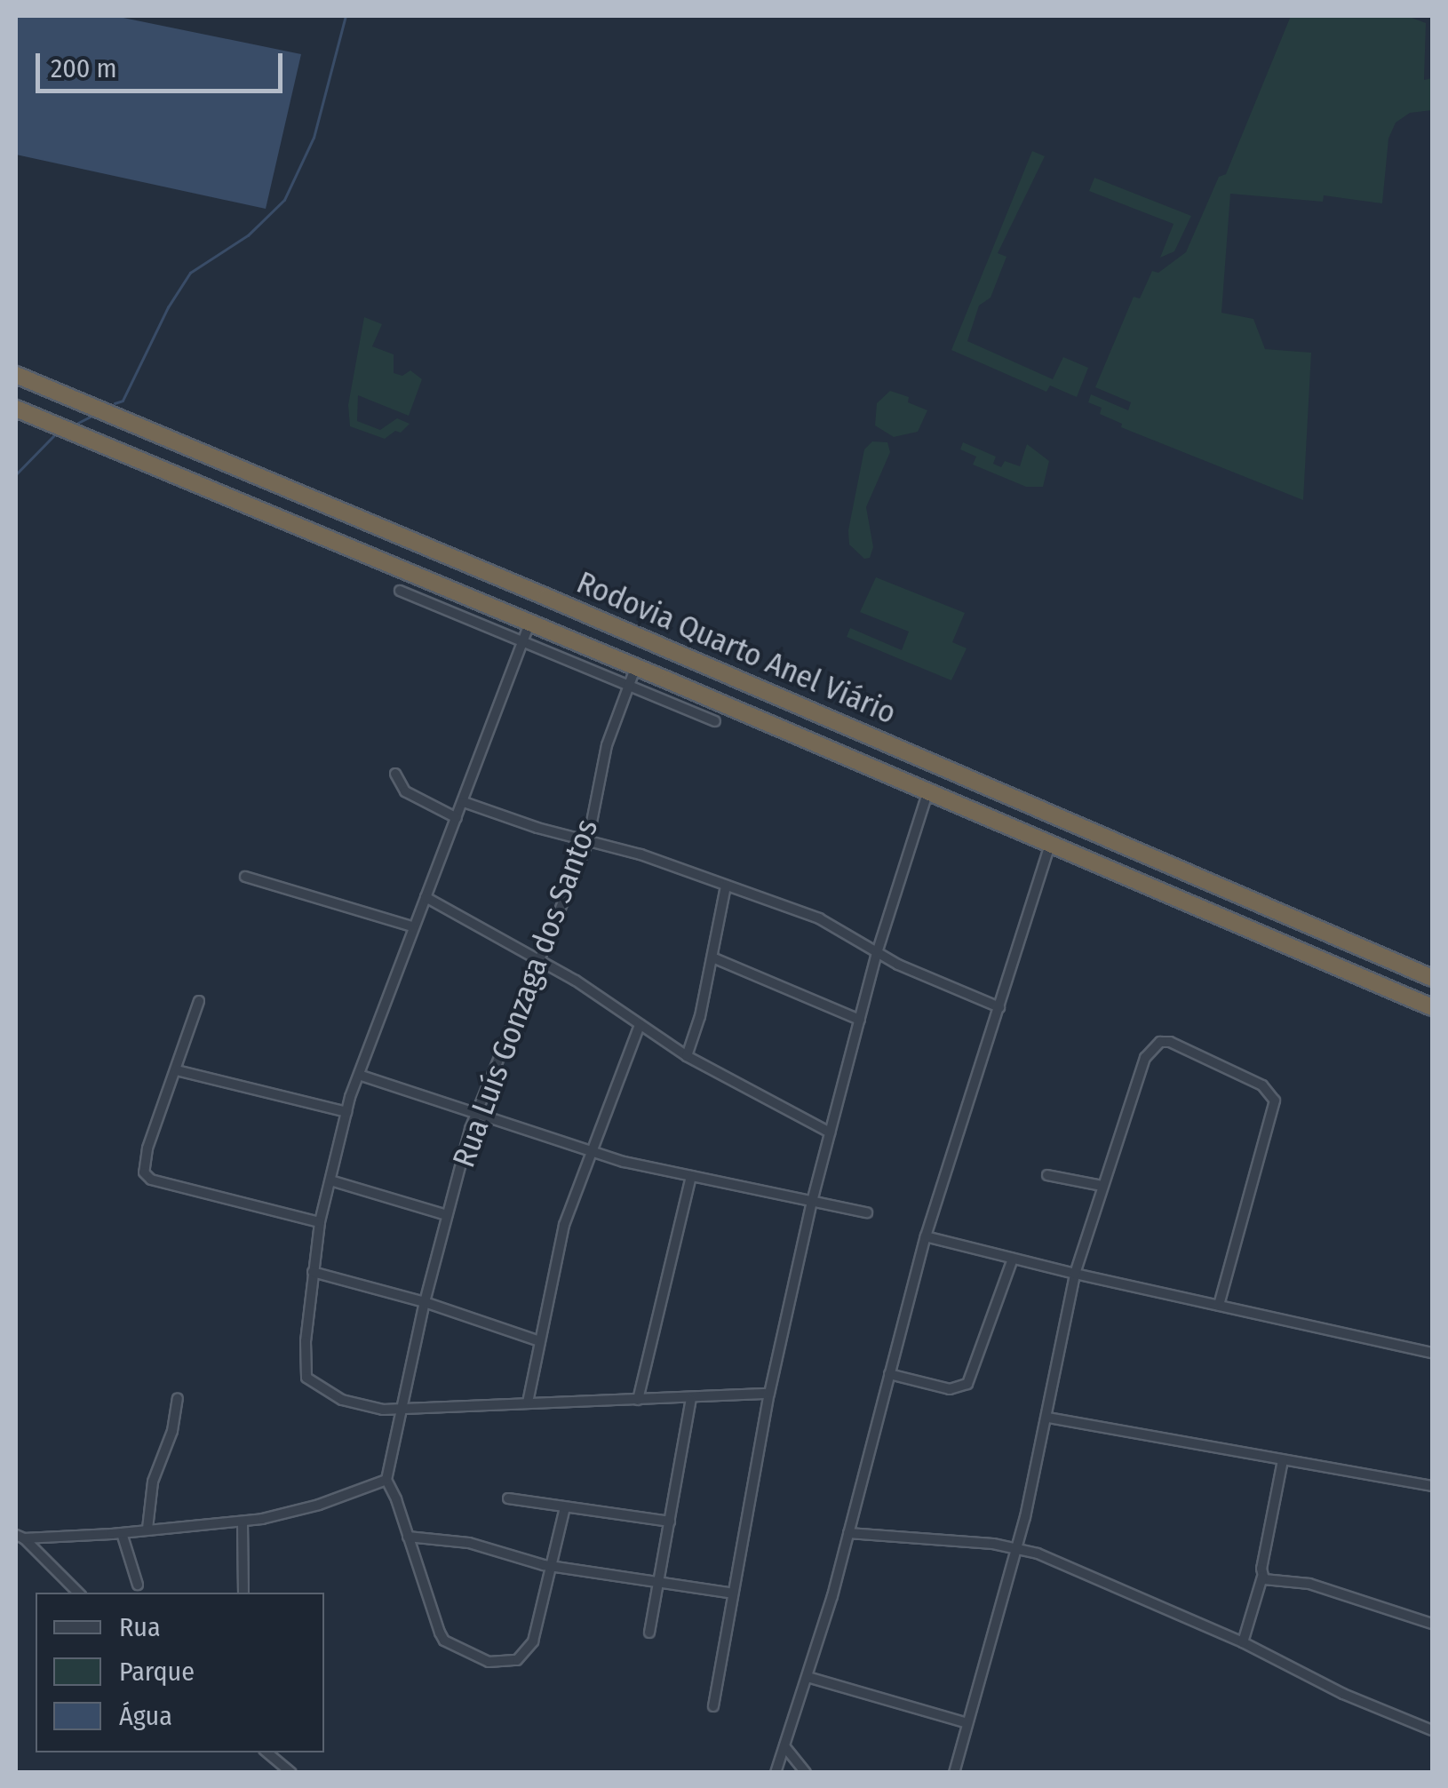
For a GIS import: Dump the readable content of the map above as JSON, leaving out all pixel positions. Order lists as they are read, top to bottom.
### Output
{
  "streets": {
    "highway": ["Rodovia Quarto Anel Viário"],
    "street": ["Rua Luís Gonzaga dos Santos"]
  },
  "crossings": [
    ["Rodovia Quarto Anel Viário", "Rua Luís Gonzaga dos Santos"]
  ],
  "legend": ["Rua", "Parque", "Água"],
  "scale_bar": "200 m"
}
